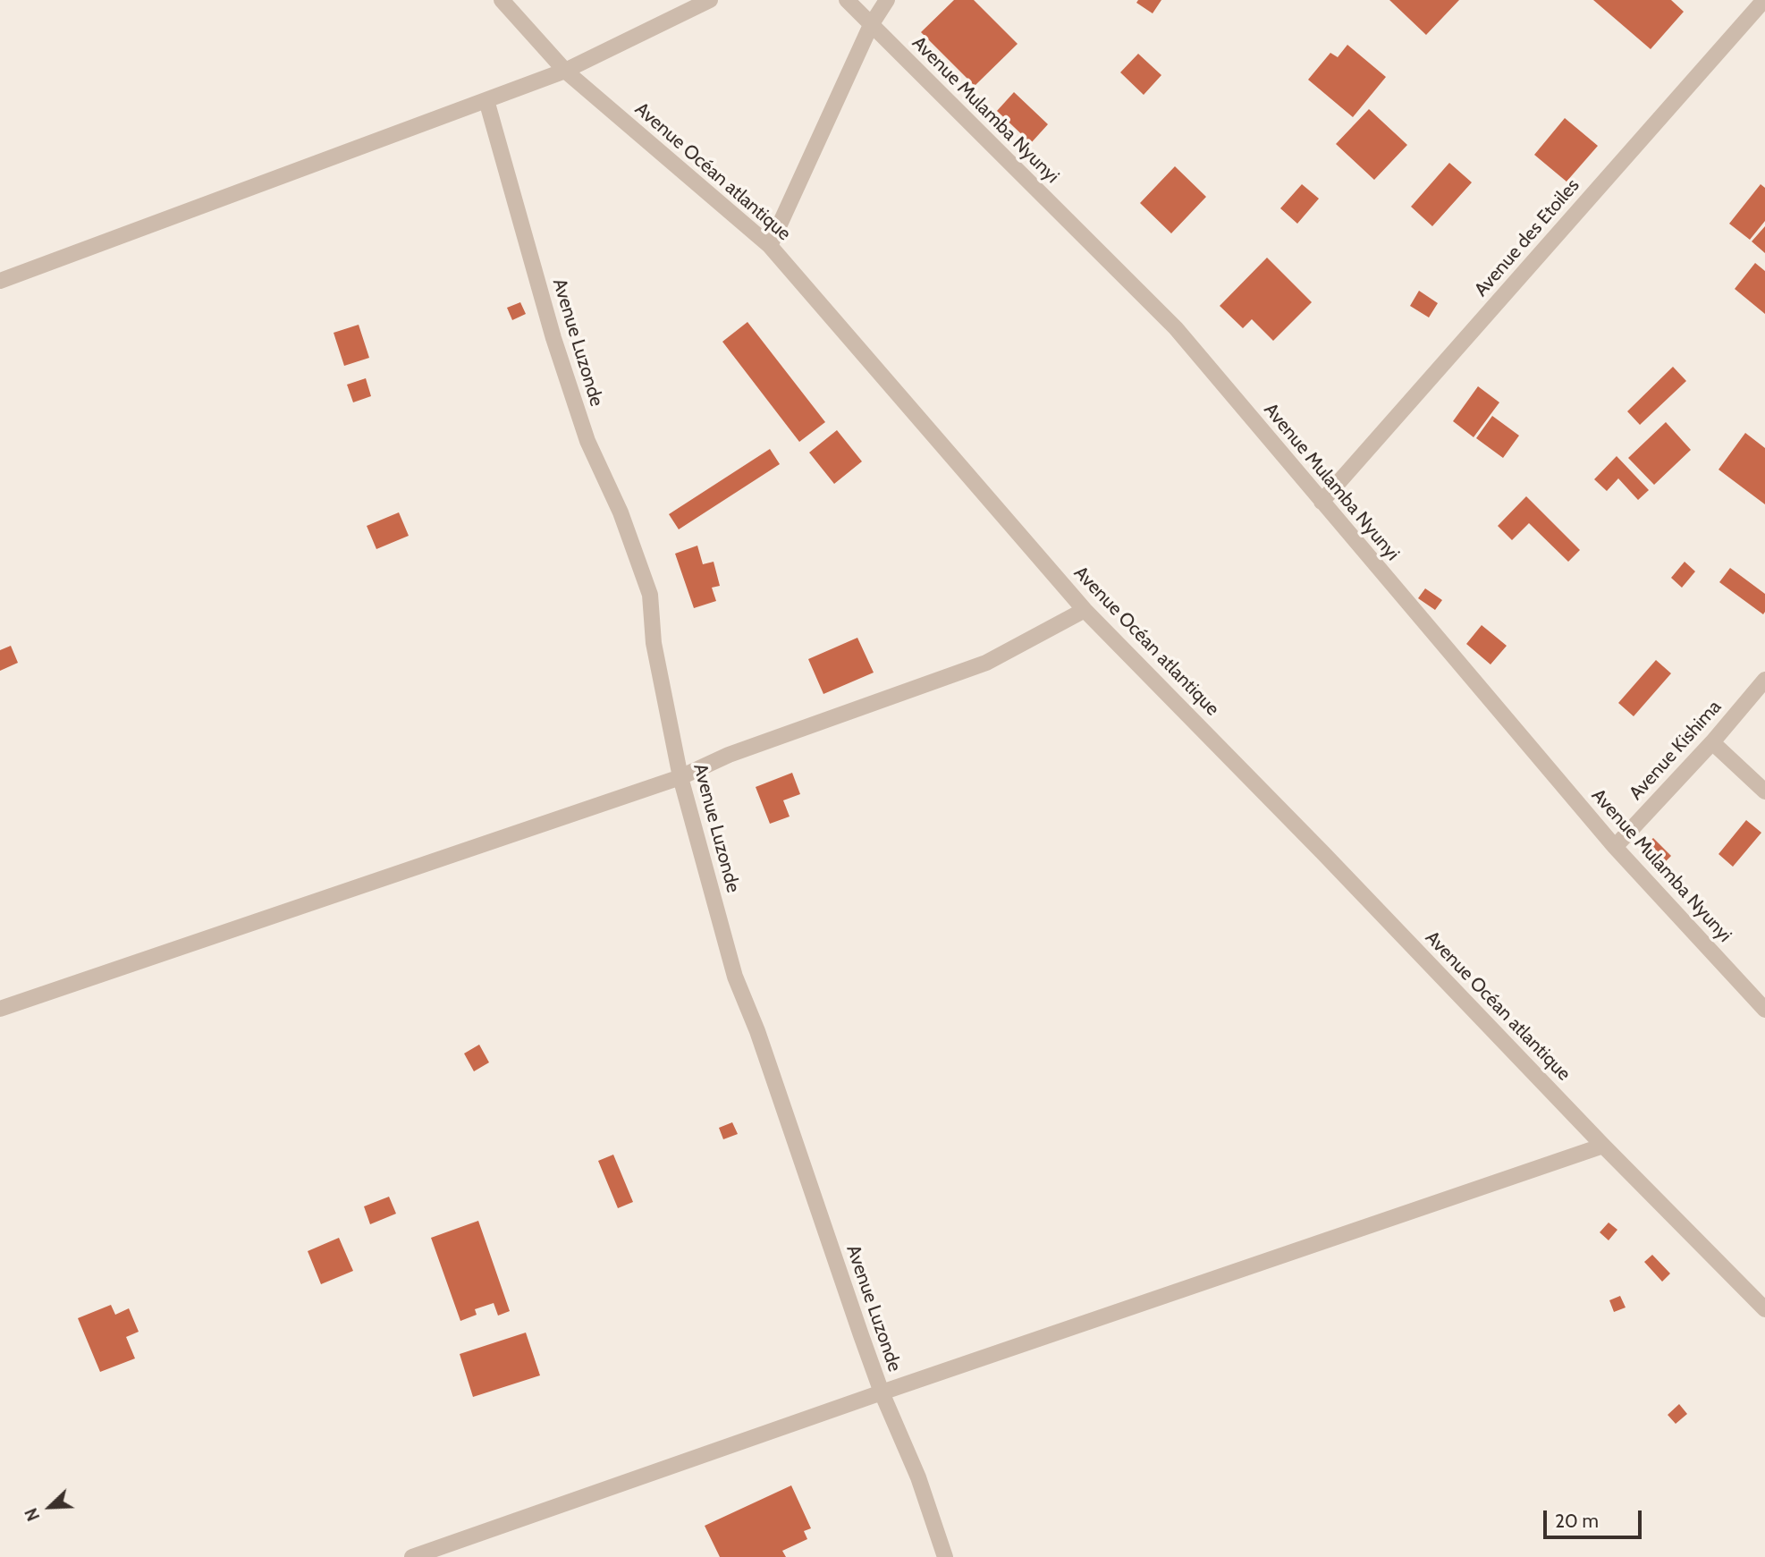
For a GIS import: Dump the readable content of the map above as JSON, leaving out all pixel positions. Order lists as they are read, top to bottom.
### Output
{
  "streets": {
    "street": [
      "Avenue Mulamba Nyunyi",
      "Avenue Océan atlantique",
      "Avenue des Etoiles",
      "Avenue Luzonde",
      "Avenue Kishima"
    ]
  },
  "crossings": [
    ["Avenue Mulamba Nyunyi", "Avenue des Etoiles"],
    ["Avenue Mulamba Nyunyi", "Avenue Kishima"]
  ],
  "scale_bar": "20 m",
  "north": "bottom left"
}
